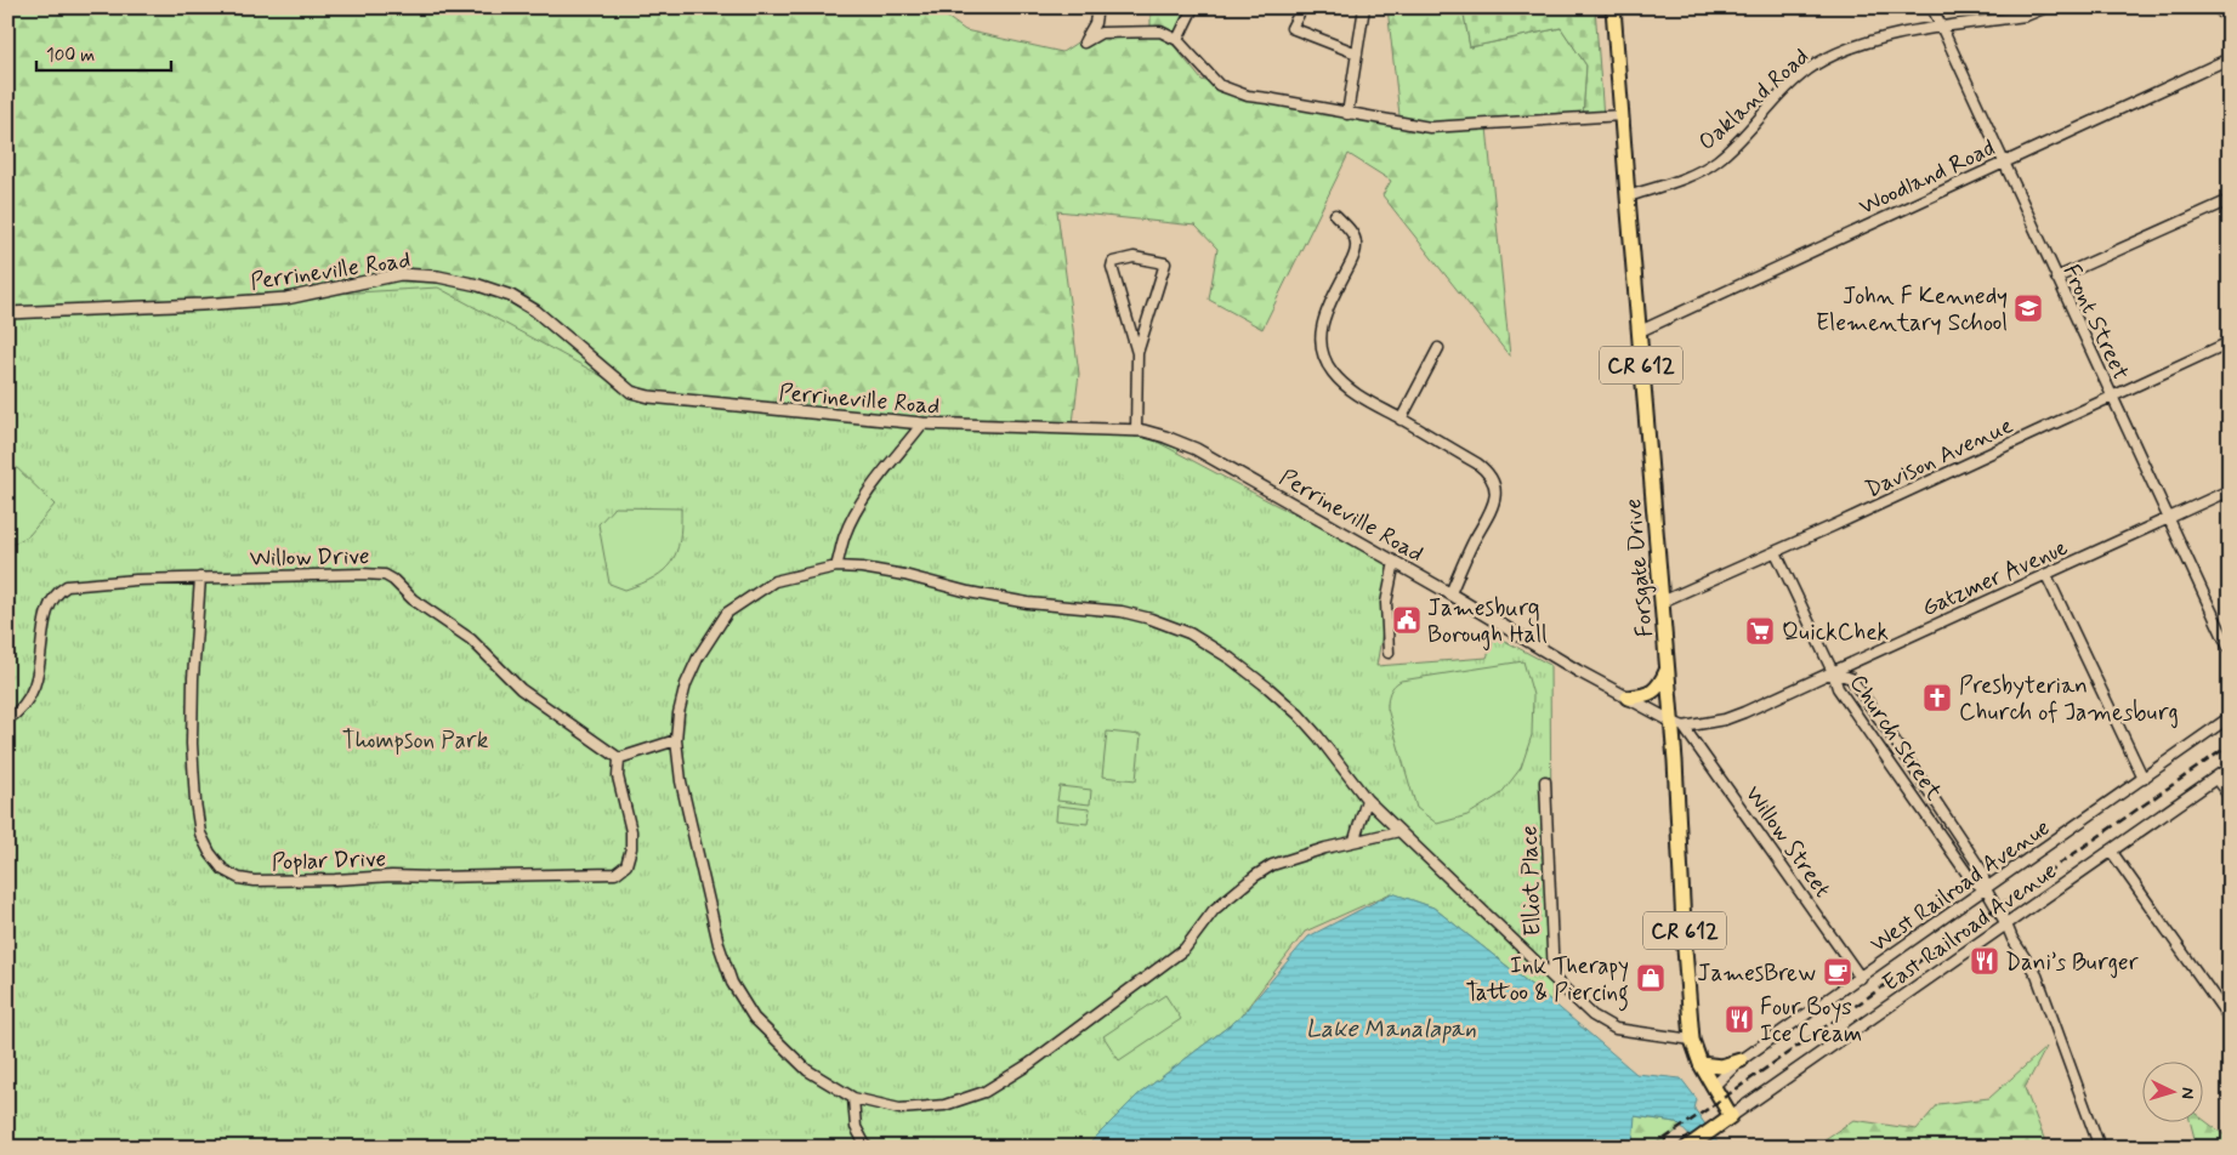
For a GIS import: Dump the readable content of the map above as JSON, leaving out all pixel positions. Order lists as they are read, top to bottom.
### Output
{
  "streets": {
    "main road": ["CR 612", "Forsgate Drive"],
    "street": [
      "Oakland Road",
      "Woodland Road",
      "Perrineville Road",
      "Front Street",
      "Davison Avenue",
      "Willow Drive",
      "Gatzmer Avenue",
      "Church Street",
      "Willow Street",
      "Poplar Drive",
      "Elliot Place",
      "West Railroad Avenue",
      "East Railroad Avenue"
    ]
  },
  "crossings": [
    ["Oakland Road", "Front Street"],
    ["Oakland Road", "Forsgate Drive"],
    ["Woodland Road", "Front Street"],
    ["Woodland Road", "Forsgate Drive"],
    ["Perrineville Road", "Forsgate Drive"],
    ["Perrineville Road", "Gatzmer Avenue"],
    ["Perrineville Road", "Willow Street"],
    ["Front Street", "Davison Avenue"],
    ["Front Street", "Gatzmer Avenue"],
    ["Davison Avenue", "Forsgate Drive"],
    ["Willow Drive", "Poplar Drive"],
    ["Forsgate Drive", "Gatzmer Avenue"],
    ["Forsgate Drive", "Willow Street"],
    ["Forsgate Drive", "West Railroad Avenue"],
    ["Forsgate Drive", "East Railroad Avenue"],
    ["Gatzmer Avenue", "Church Street"],
    ["Gatzmer Avenue", "Willow Street"],
    ["Church Street", "West Railroad Avenue"],
    ["Church Street", "East Railroad Avenue"],
    ["Willow Street", "West Railroad Avenue"]
  ],
  "water": ["Lake Manalapan"],
  "parks": ["Thompson Park"],
  "places": {
    "school or university": ["John F Kennedy Elementary School"],
    "public building": ["Jamesburg Borough Hall"],
    "supermarket": ["QuickChek"],
    "church": ["Presbyterian Church of Jamesburg"],
    "restaurant": ["Dani’s Burger", "Four Boys Ice Cream"],
    "cafe": ["JamesBrew"],
    "shop": ["Ink Therapy Tattoo & Piercing"]
  },
  "scale_bar": "100 m",
  "north": "right"
}
